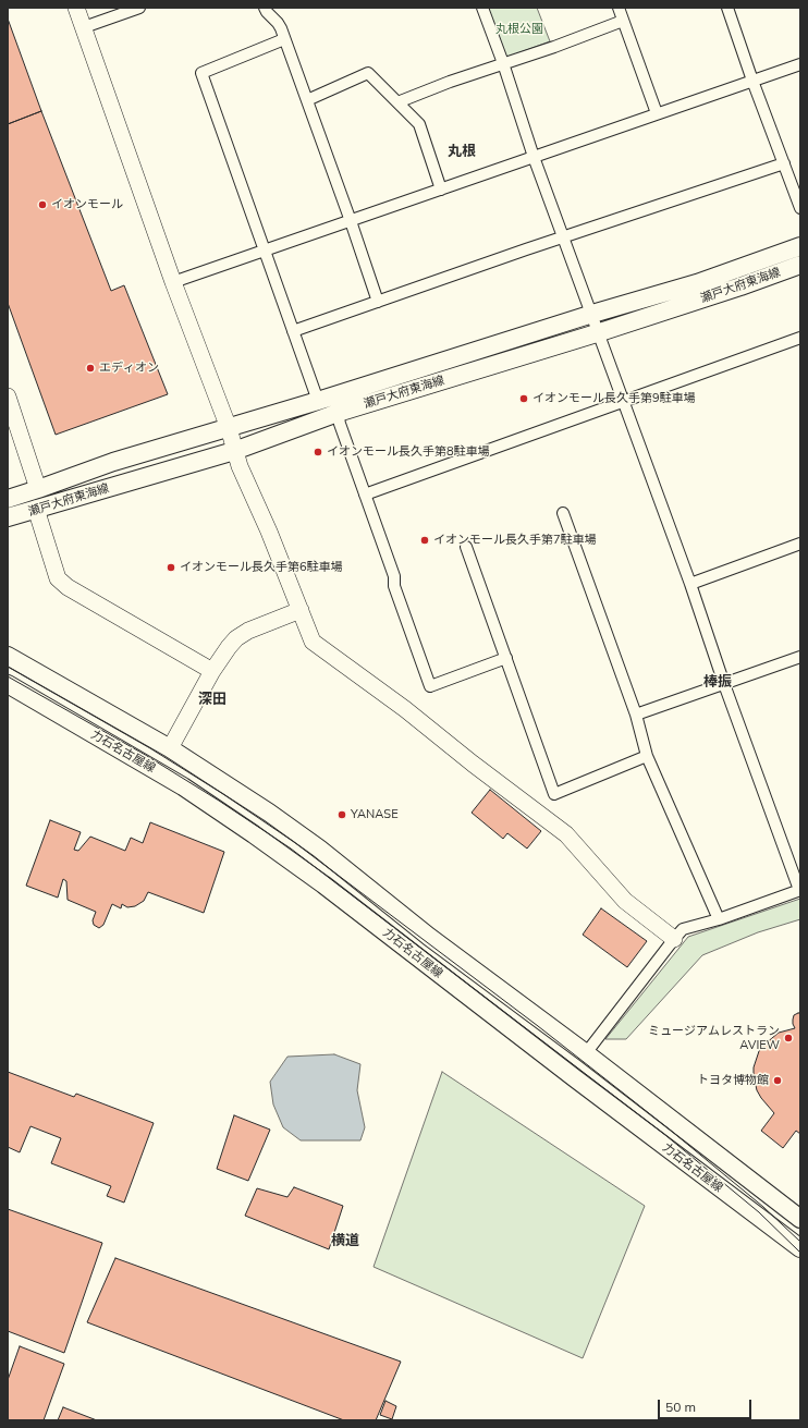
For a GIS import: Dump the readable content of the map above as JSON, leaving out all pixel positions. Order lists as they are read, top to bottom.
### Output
{
  "streets": {
    "main road": ["瀬戸大府東海線", "力石名古屋線"]
  },
  "districts": [
    "丸根",
    "棒振",
    "深田",
    "横道"
  ],
  "parks": ["丸根公園"],
  "places": [
    "イオンモール",
    "エディオン",
    "イオンモール長久手第9駐車場",
    "イオンモール長久手第8駐車場",
    "イオンモール長久手第7駐車場",
    "イオンモール長久手第6駐車場",
    "YANASE",
    "ミュージアムレストラン AVIEW",
    "トヨタ博物館"
  ],
  "scale_bar": "50 m"
}
